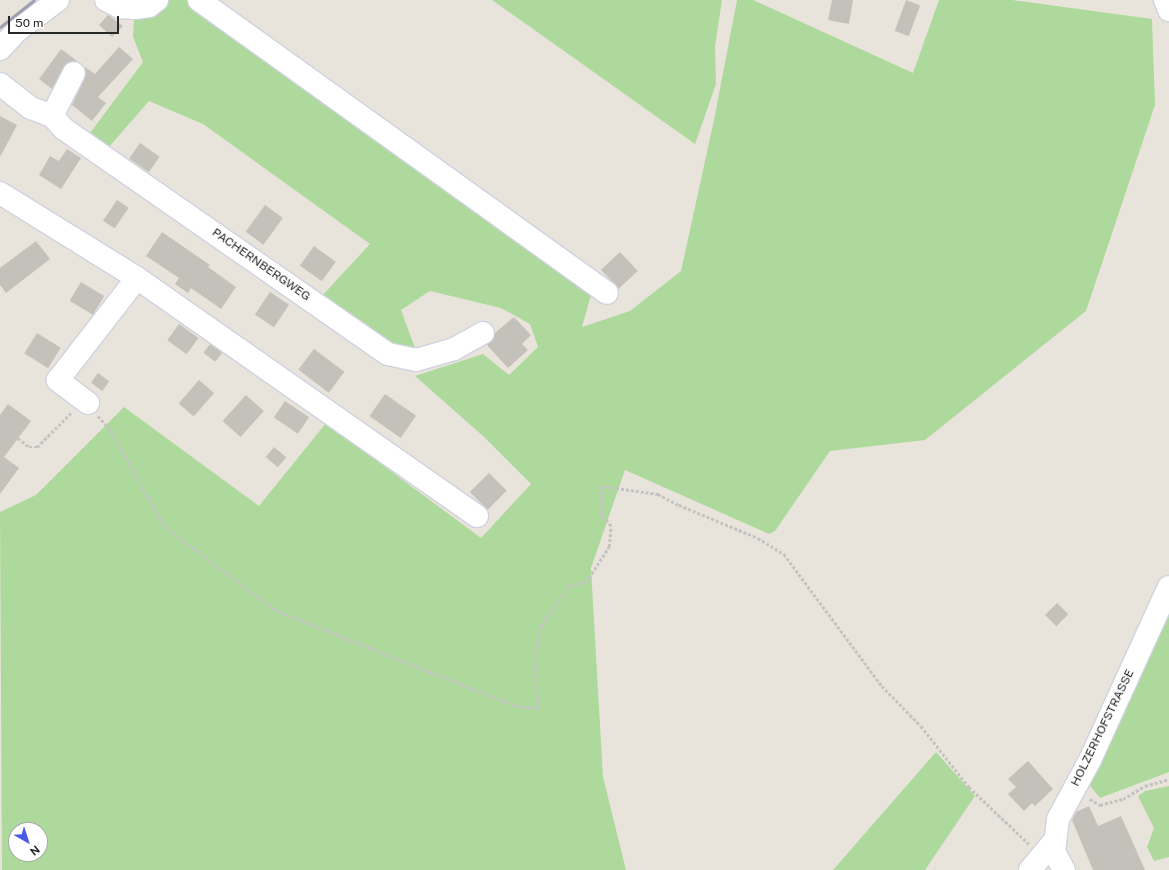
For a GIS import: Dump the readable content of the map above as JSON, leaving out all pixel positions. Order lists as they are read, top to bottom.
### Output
{
  "streets": {
    "street": ["PACHERNBERGWEG", "HOLZERHOFSTRASSE"]
  },
  "scale_bar": "50 m",
  "north": "bottom right"
}
